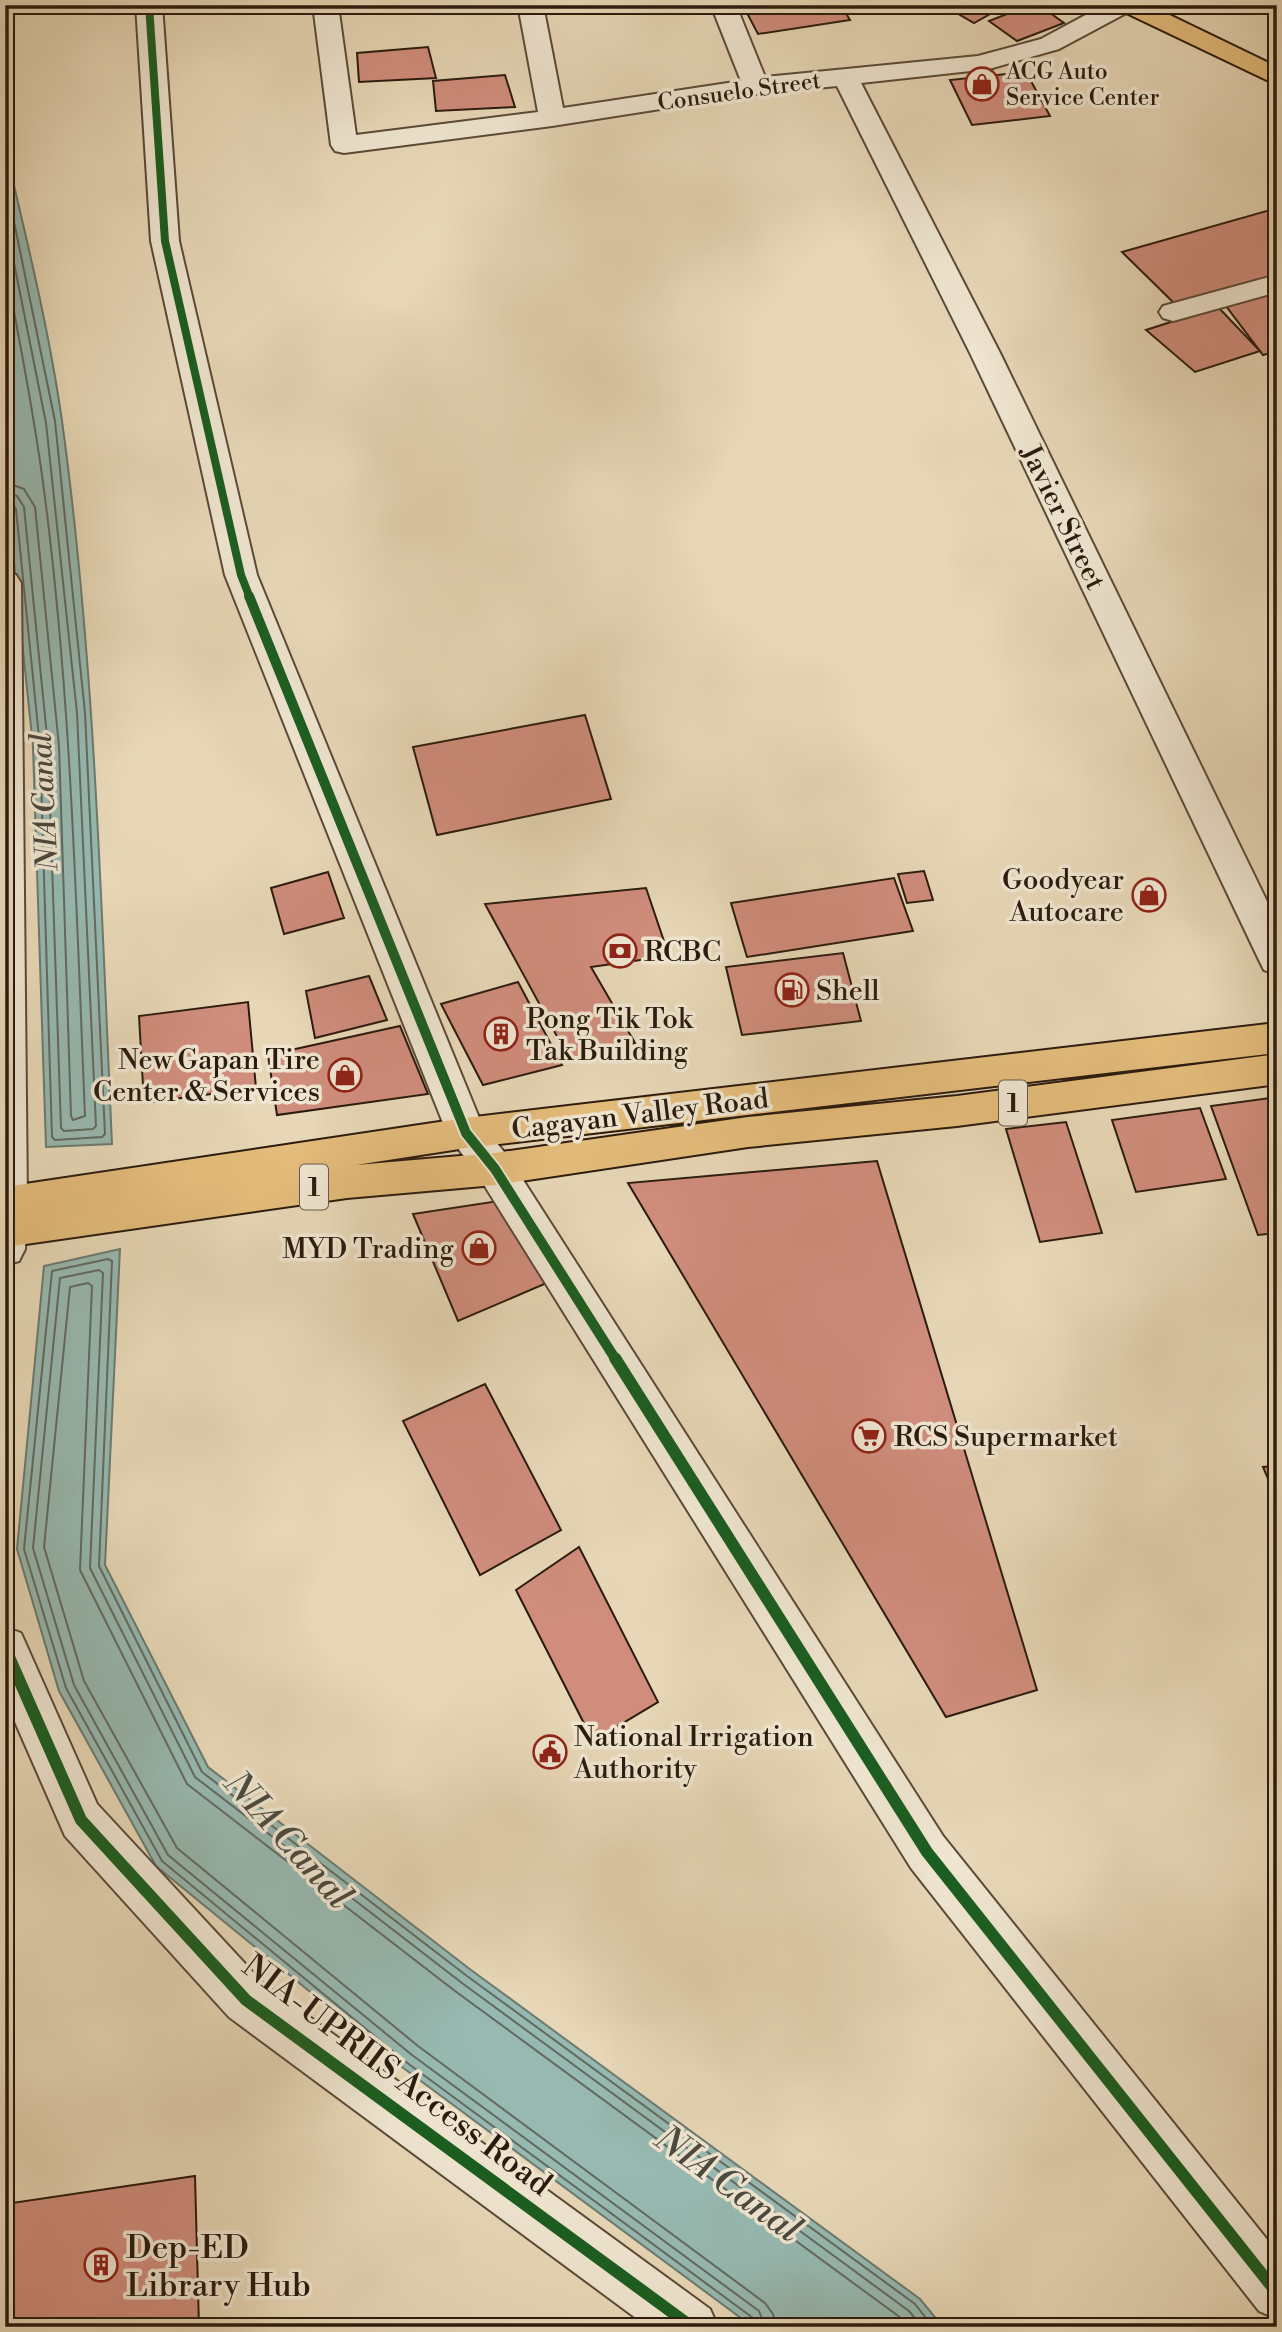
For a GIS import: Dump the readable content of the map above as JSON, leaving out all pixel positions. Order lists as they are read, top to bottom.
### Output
{
  "streets": {
    "highway": ["1", "Cagayan Valley Road"],
    "street": ["Consuelo Street", "Javier Street", "NIA-UPRIIS Access Road"]
  },
  "crossings": [
    ["Consuelo Street", "Javier Street"]
  ],
  "water": ["NIA Canal"],
  "places": {
    "shop": [
      "ACG Auto Service Center",
      "Goodyear Autocare",
      "New Gapan Tire Center & Services",
      "MYD Trading"
    ],
    "bank": ["RCBC"],
    "fuel station": ["Shell"],
    "building": ["Pong Tik Tok Tak Building", "Dep-ED Library Hub"],
    "supermarket": ["RCS Supermarket"],
    "public building": ["National Irrigation Authority"]
  }
}
